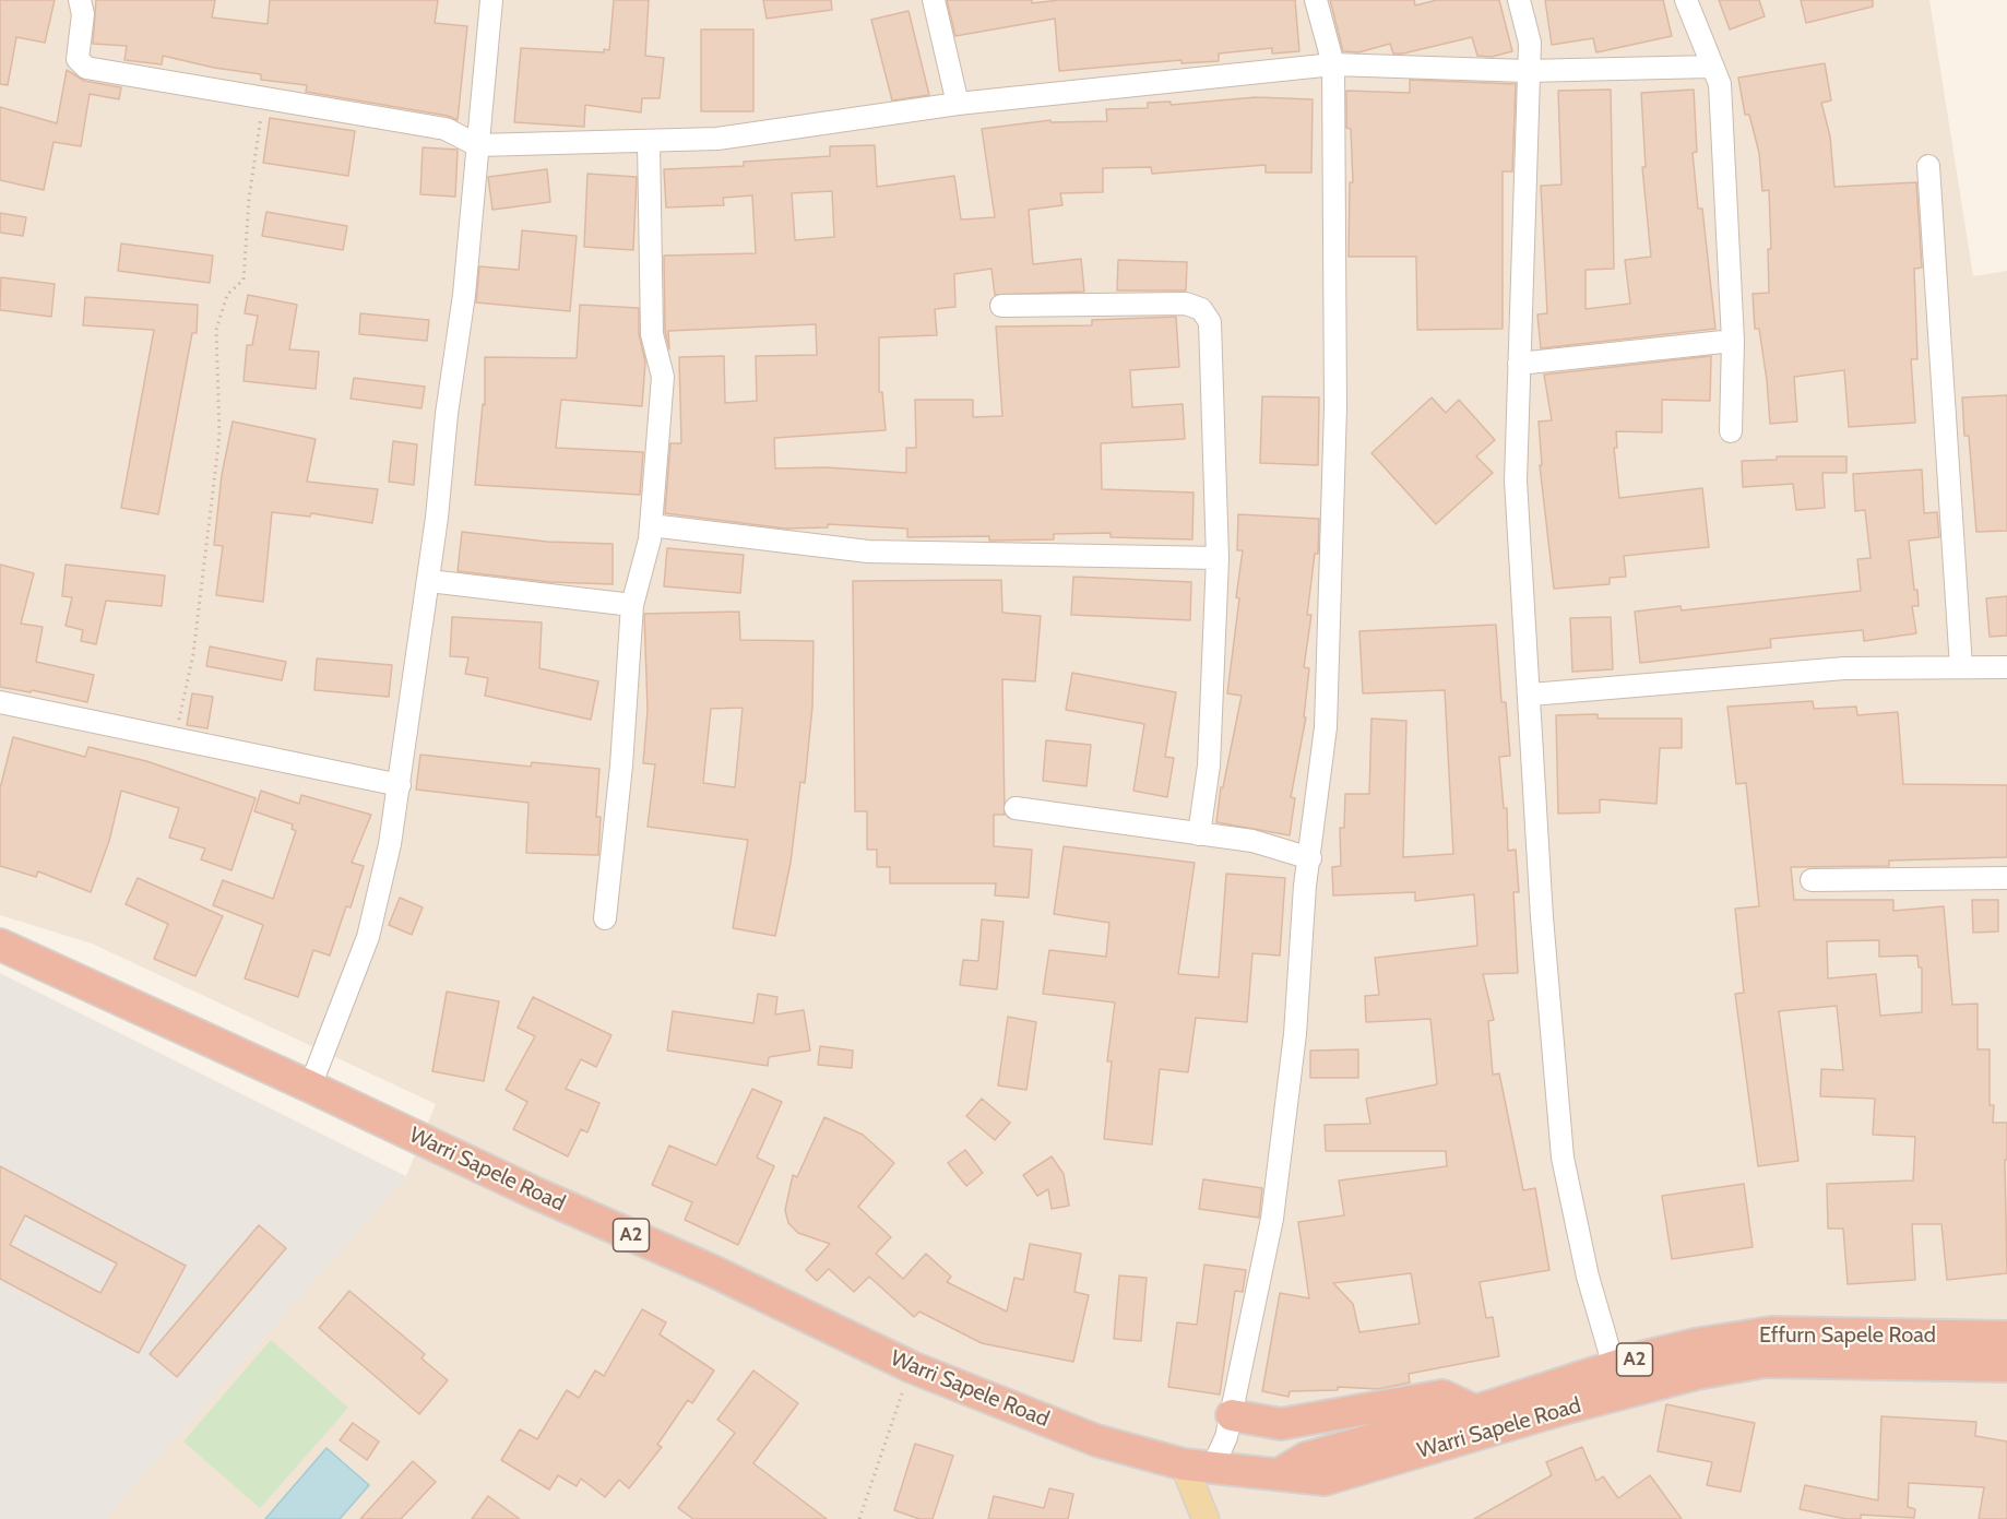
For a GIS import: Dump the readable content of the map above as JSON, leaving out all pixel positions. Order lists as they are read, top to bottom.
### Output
{
  "streets": {
    "highway": ["Warri Sapele Road", "A2", "Effurn Sapele Road"]
  },
  "crossings": [
    ["Warri Sapele Road", "Effurn Sapele Road"]
  ]
}
